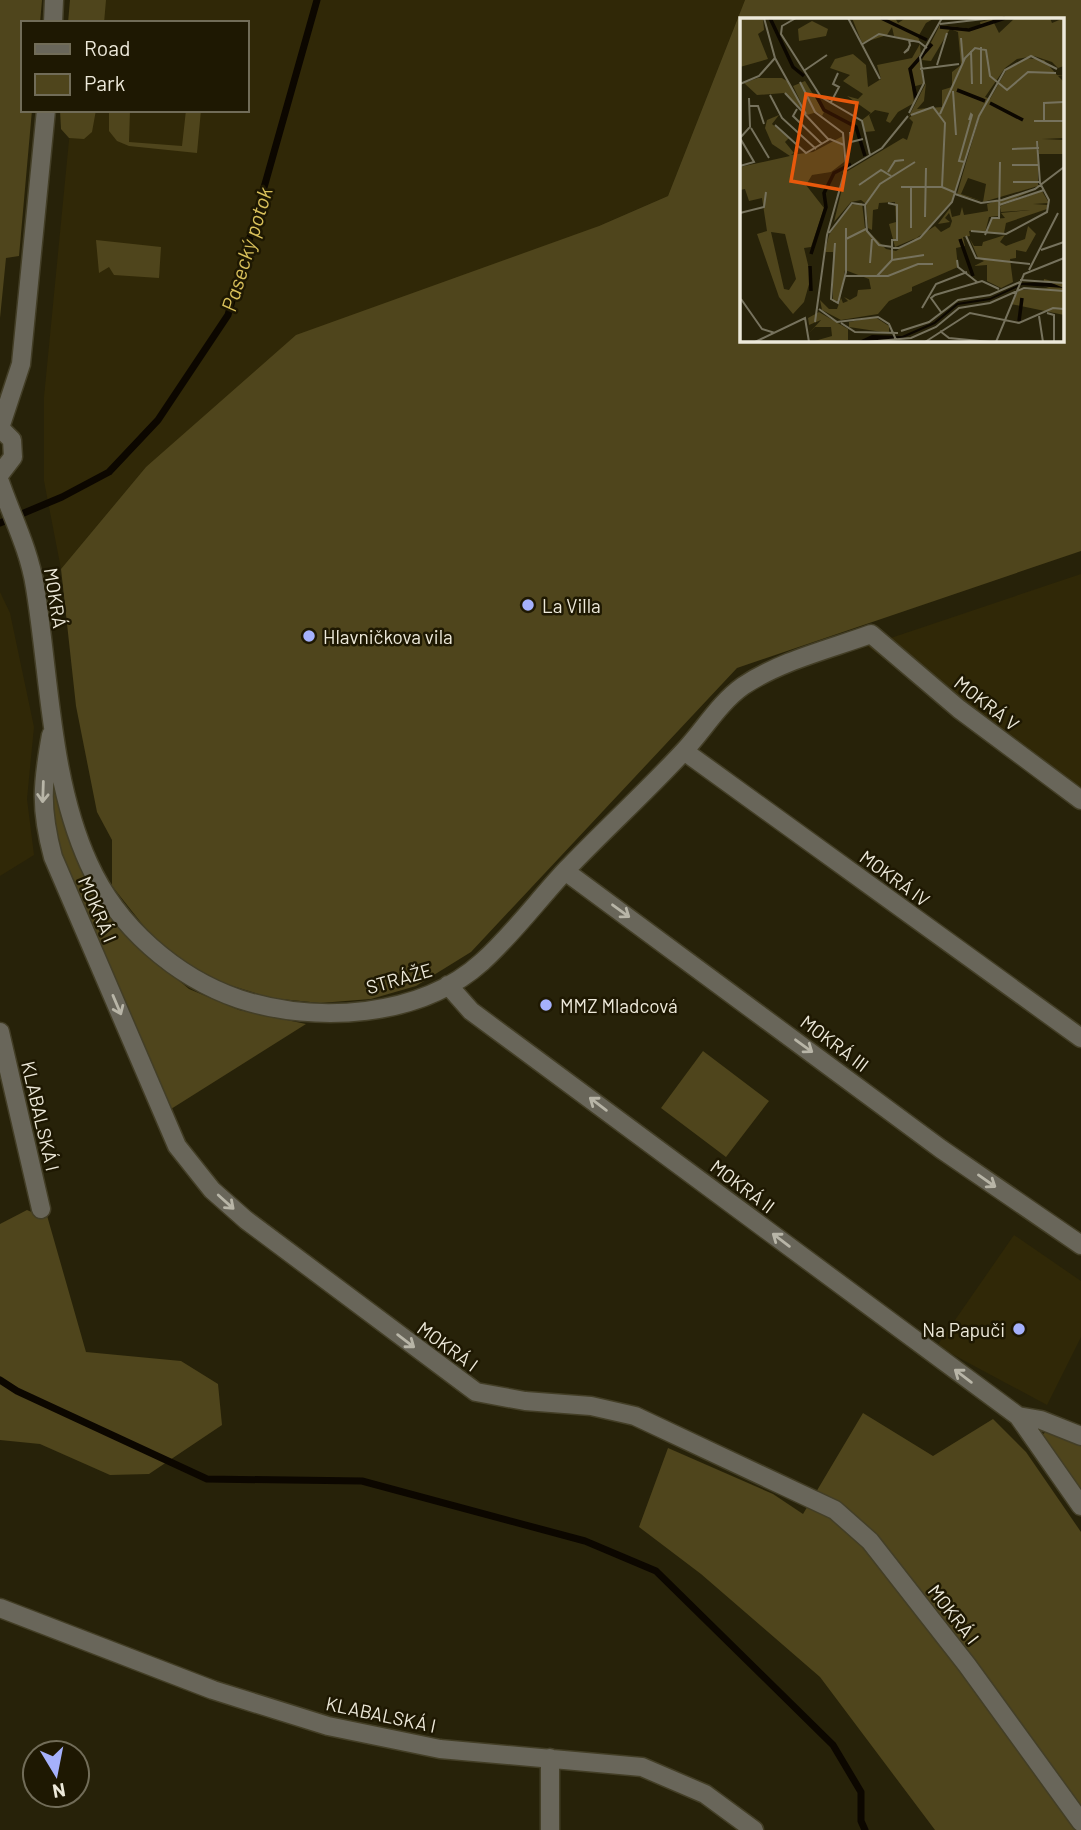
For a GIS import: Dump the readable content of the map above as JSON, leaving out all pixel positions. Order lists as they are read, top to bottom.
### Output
{
  "streets": {
    "street": [
      "MOKRÁ",
      "MOKRÁ V",
      "MOKRÁ IV",
      "MOKRÁ I",
      "STRÁŽE",
      "MOKRÁ III",
      "KLABALSKÁ I",
      "MOKRÁ II"
    ]
  },
  "crossings": [
    ["MOKRÁ", "MOKRÁ I"],
    ["MOKRÁ", "STRÁŽE"],
    ["MOKRÁ V", "STRÁŽE"],
    ["MOKRÁ IV", "STRÁŽE"],
    ["MOKRÁ I", "STRÁŽE"],
    ["STRÁŽE", "MOKRÁ III"],
    ["STRÁŽE", "MOKRÁ II"]
  ],
  "one_way": ["MOKRÁ I", "MOKRÁ III", "MOKRÁ II"],
  "water": ["Pasecký potok"],
  "places": [
    "La Villa",
    "Hlavničkova vila",
    "MMZ Mladcová",
    "Na Papuči"
  ],
  "legend": ["Road", "Park"],
  "north": "bottom"
}
